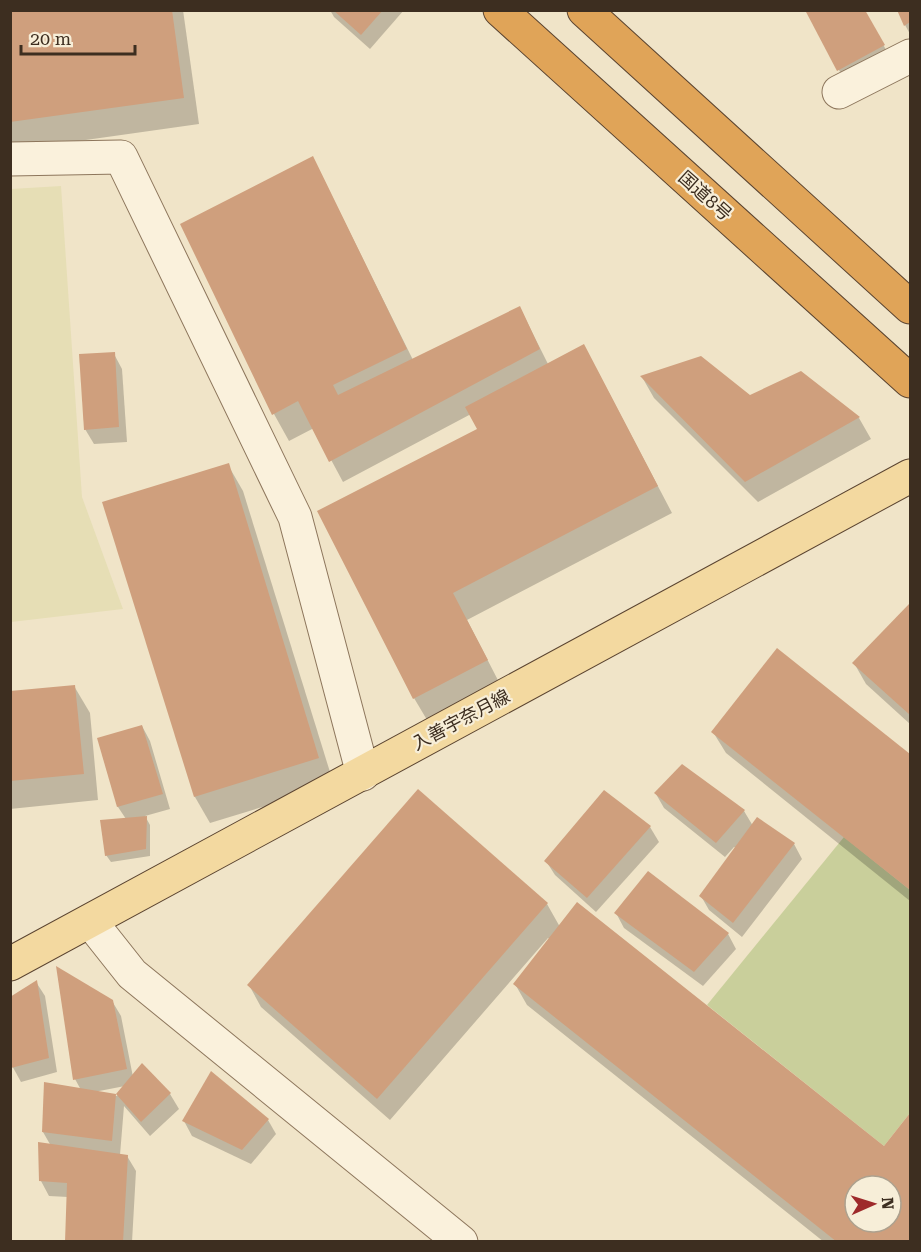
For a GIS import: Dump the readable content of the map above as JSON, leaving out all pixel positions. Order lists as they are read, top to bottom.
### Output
{
  "streets": {
    "highway": ["国道8号"],
    "main road": ["入善宇奈月線"]
  },
  "scale_bar": "20 m",
  "north": "right"
}
